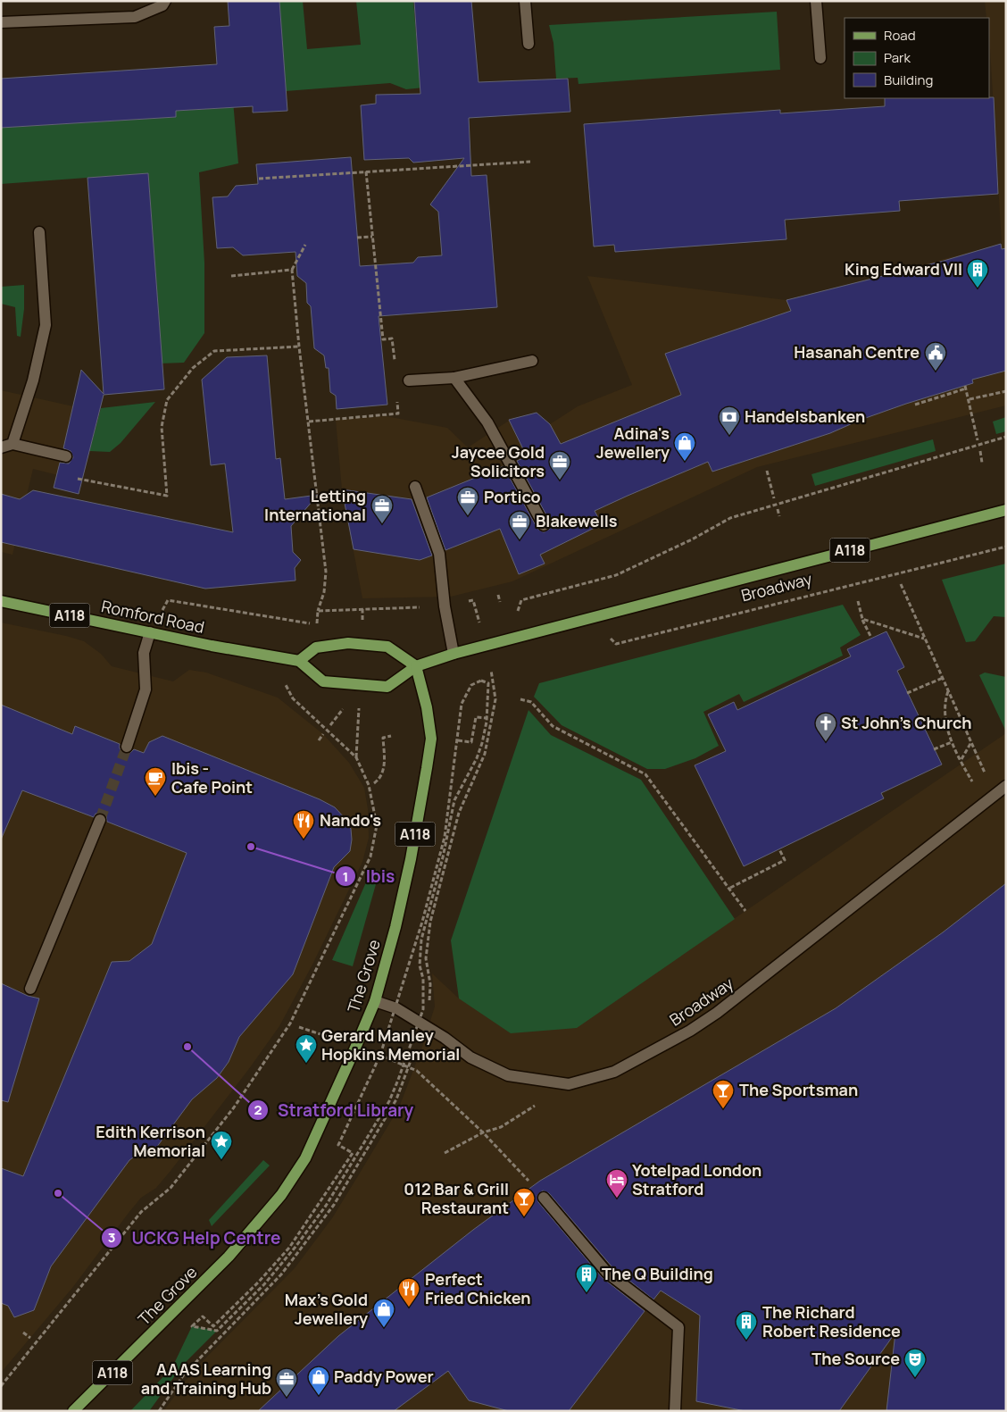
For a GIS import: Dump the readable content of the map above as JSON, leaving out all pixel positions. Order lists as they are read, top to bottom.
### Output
{
  "streets": {
    "main road": [
      "A118",
      "Broadway",
      "Romford Road",
      "The Grove"
    ]
  },
  "crossings": [
    ["A118", "Broadway"],
    ["A118", "Romford Road"],
    ["A118", "The Grove"],
    ["Broadway", "The Grove"]
  ],
  "places": {
    "building": ["King Edward VII", "The Q Building", "The Richard Robert Residence"],
    "public building": ["Hasanah Centre"],
    "bank": ["Handelsbanken"],
    "shop": ["Adina's Jewellery", "Max's Gold Jewellery", "Paddy Power"],
    "office": [
      "Jaycee Gold Solicitors",
      "Portico",
      "Letting International",
      "Blakewells",
      "AAAS Learning and Training Hub"
    ],
    "church": ["St John's Church"],
    "cafe": ["Ibis - Cafe Point"],
    "restaurant": ["Nando's", "Perfect Fried Chicken"],
    "other": ["Ibis", "Stratford Library", "UCKG Help Centre"],
    "place": ["Gerard Manley Hopkins Memorial", "Edith Kerrison Memorial"],
    "bar": ["The Sportsman", "012 Bar & Grill Restaurant"],
    "hotel": ["Yotelpad London Stratford"],
    "theatre": ["The Source"]
  },
  "legend": ["Road", "Park", "Building"]
}
